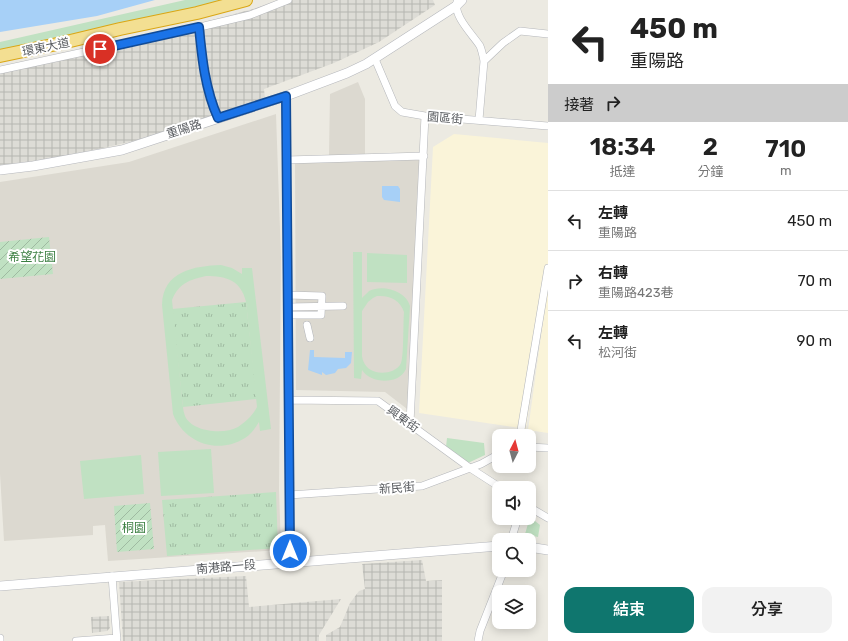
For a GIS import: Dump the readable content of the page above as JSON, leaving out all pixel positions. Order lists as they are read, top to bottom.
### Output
{
  "streets": {
    "highway": ["環東大道"],
    "main road": ["重陽路", "南港路一段"],
    "street": ["園區街", "興東街", "新民街"]
  },
  "crossings": [
    ["園區街", "重陽路"],
    ["興東街", "新民街"]
  ],
  "parks": ["希望花園", "桐園"],
  "north": "top",
  "page": {
    "turn": ["450 m", "重陽路"],
    "then": "接著",
    "eta": [
      "18:34",
      "抵達",
      "2",
      "分鐘",
      "710",
      "m"
    ],
    "list": [
      {
        "name": "左轉",
        "note": "重陽路",
        "value": "450 m"
      },
      {
        "name": "右轉",
        "note": "重陽路423巷",
        "value": "70 m"
      },
      {
        "name": "左轉",
        "note": "松河街",
        "value": "90 m"
      }
    ],
    "buttons": ["結束", "分享"]
  }
}
